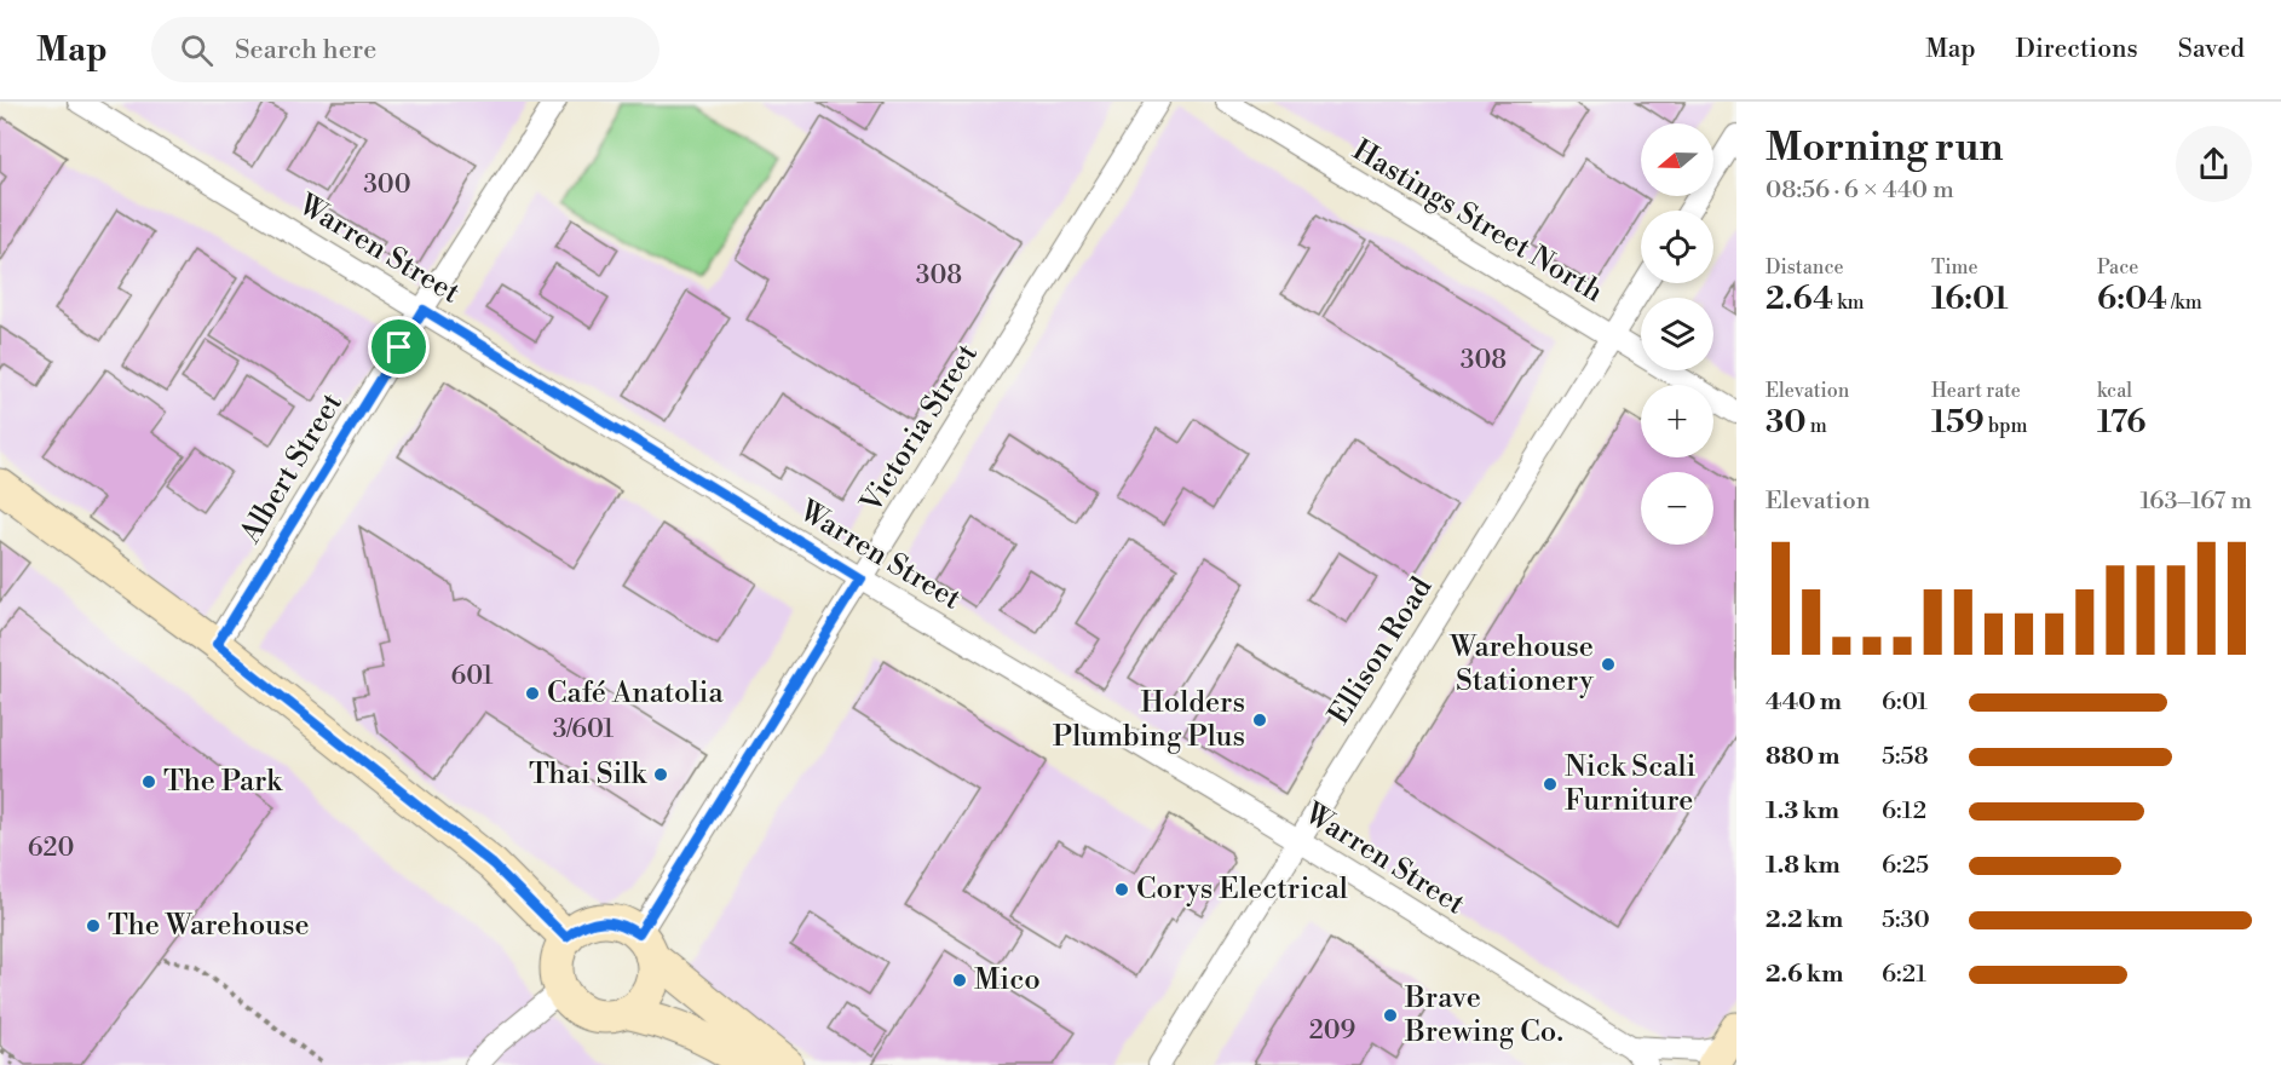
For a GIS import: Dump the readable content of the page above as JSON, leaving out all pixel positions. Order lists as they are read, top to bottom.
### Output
{
  "streets": {
    "street": [
      "Hastings Street North",
      "Warren Street",
      "Victoria Street",
      "Albert Street",
      "Ellison Road"
    ]
  },
  "crossings": [
    ["Hastings Street North", "Ellison Road"],
    ["Warren Street", "Victoria Street"],
    ["Warren Street", "Albert Street"],
    ["Warren Street", "Ellison Road"]
  ],
  "places": [
    "Warehouse Stationery",
    "Café Anatolia",
    "Holders Plumbing Plus",
    "Thai Silk",
    "The Park",
    "Nick Scali Furniture",
    "Corys Electrical",
    "The Warehouse",
    "Mico",
    "Brave Brewing Co."
  ],
  "house_numbers": [
    "300",
    "308",
    "308",
    "601",
    "3/601",
    "620",
    "209"
  ],
  "north": "left",
  "page": {
    "header": "Map",
    "search": "Search here",
    "nav": ["Map", "Directions", "Saved"],
    "heading": ["Morning run", "08:56 · 6 × 440 m"],
    "map_buttons": ["+", "−"],
    "stats": [
      ["Distance", "2.64 km"],
      ["Time", "16:01"],
      ["Pace", "6:04 /km"],
      ["Elevation", "30 m"],
      ["Heart rate", "159 bpm"],
      ["kcal", "176"]
    ],
    "chart": ["Elevation", "163–167 m"],
    "list": [
      {
        "name": "440 m",
        "note": "6:01"
      },
      {
        "name": "880 m",
        "note": "5:58"
      },
      {
        "name": "1.3 km",
        "note": "6:12"
      },
      {
        "name": "1.8 km",
        "note": "6:25"
      },
      {
        "name": "2.2 km",
        "note": "5:30"
      },
      {
        "name": "2.6 km",
        "note": "6:21"
      }
    ]
  }
}
